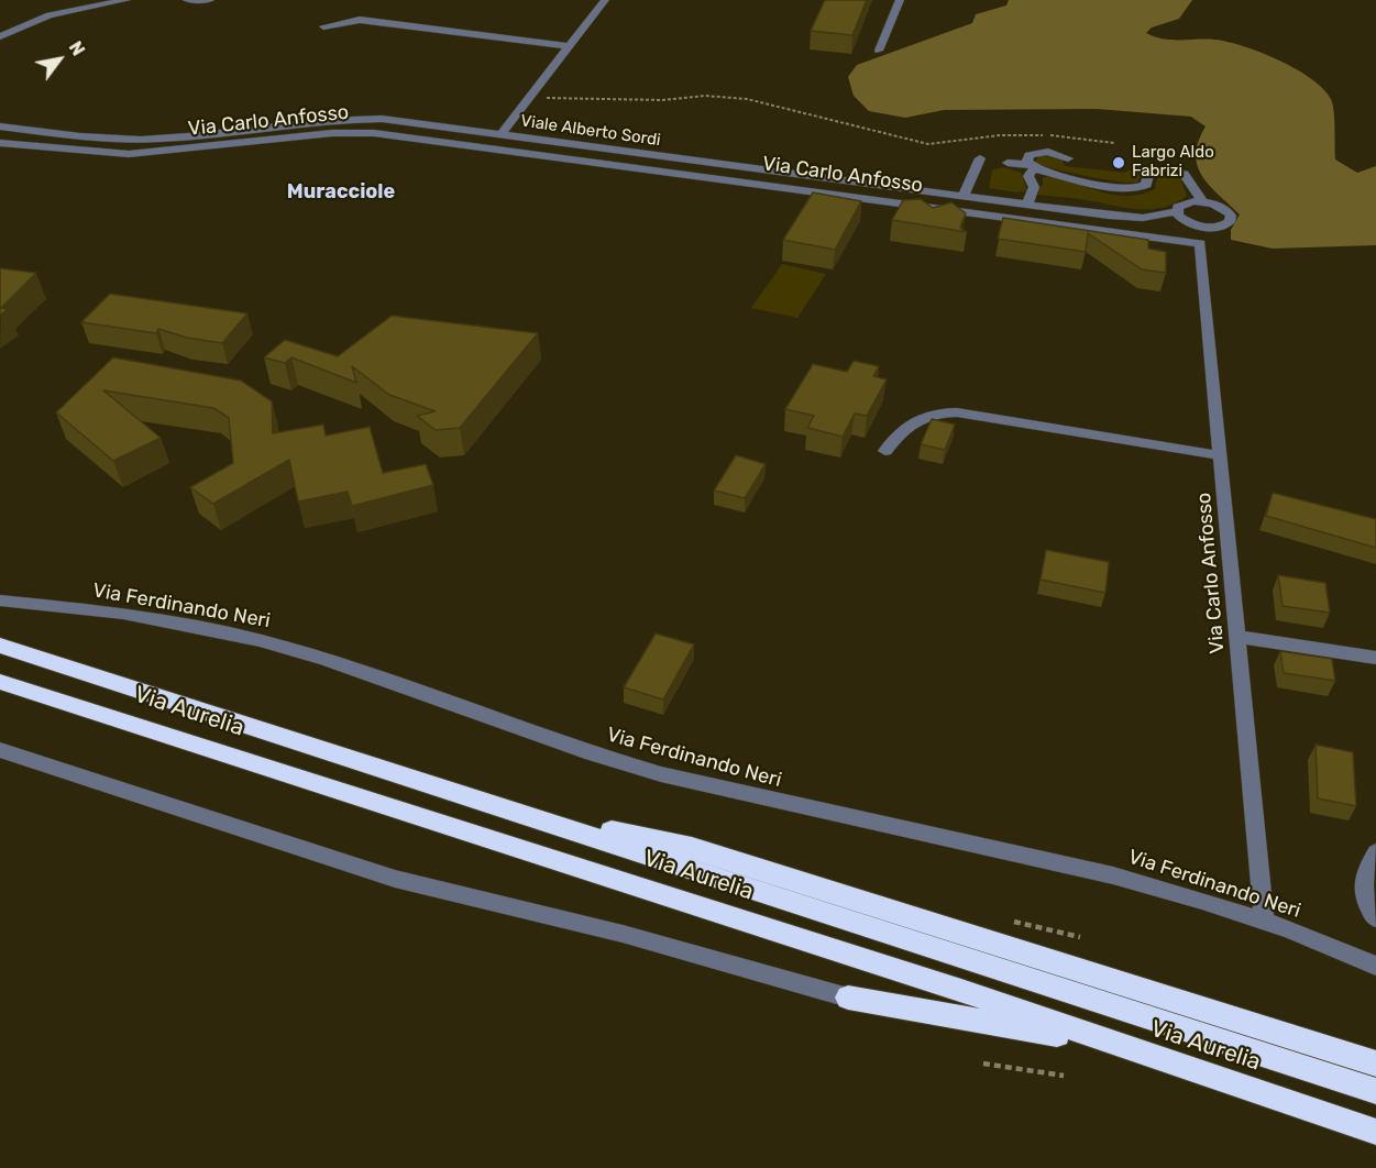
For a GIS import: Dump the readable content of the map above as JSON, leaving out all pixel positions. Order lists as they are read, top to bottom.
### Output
{
  "streets": {
    "highway": ["Via Aurelia"],
    "street": ["Via Carlo Anfosso", "Viale Alberto Sordi", "Via Ferdinando Neri"]
  },
  "crossings": [
    ["Via Carlo Anfosso", "Viale Alberto Sordi"],
    ["Via Carlo Anfosso", "Via Ferdinando Neri"]
  ],
  "districts": ["Muracciole"],
  "places": ["Largo Aldo Fabrizi"],
  "north": "top right"
}
